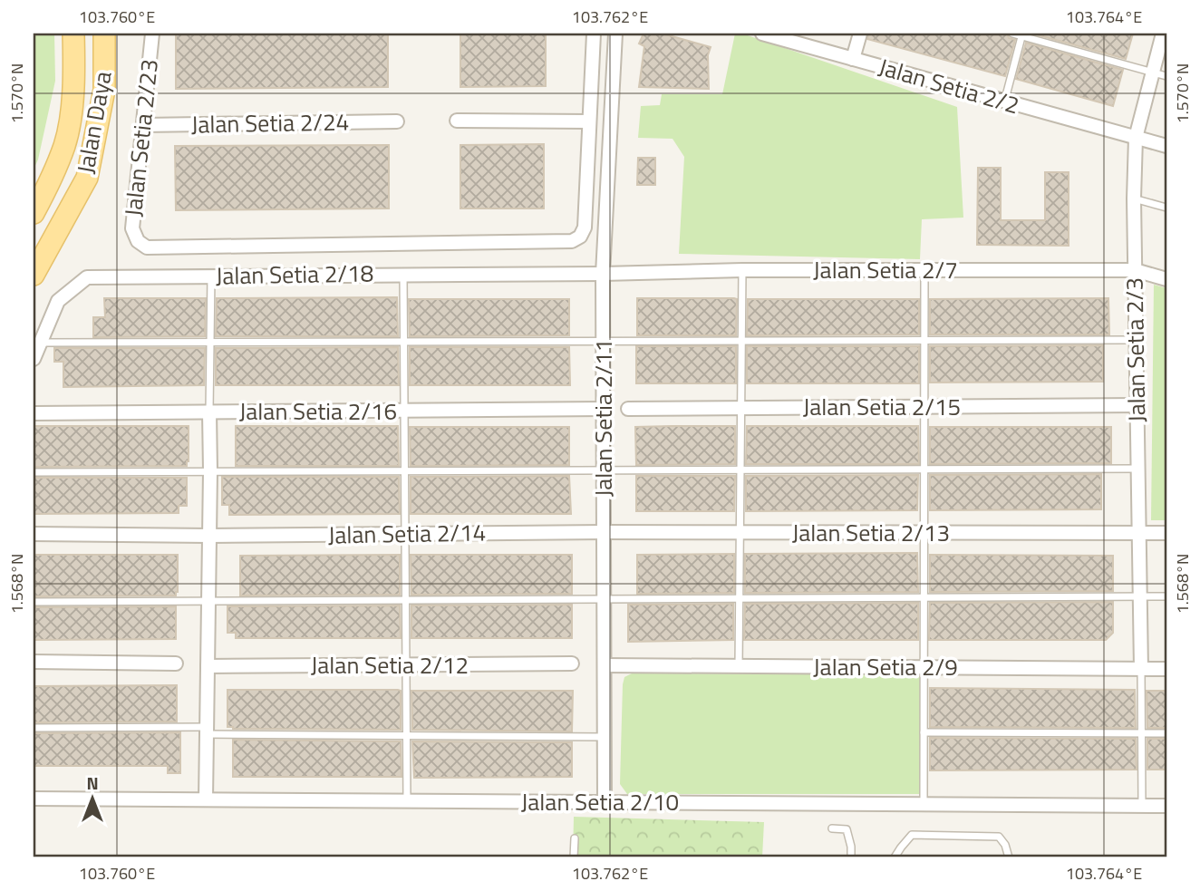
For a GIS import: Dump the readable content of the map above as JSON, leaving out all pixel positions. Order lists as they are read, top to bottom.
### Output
{
  "streets": {
    "main road": ["Jalan Daya"],
    "street": [
      "Jalan Setia 2/2",
      "Jalan Setia 2/24",
      "Jalan Setia 2/23",
      "Jalan Setia 2/7",
      "Jalan Setia 2/18",
      "Jalan Setia 2/3",
      "Jalan Setia 2/15",
      "Jalan Setia 2/16",
      "Jalan Setia 2/11",
      "Jalan Setia 2/13",
      "Jalan Setia 2/14",
      "Jalan Setia 2/12",
      "Jalan Setia 2/9",
      "Jalan Setia 2/10"
    ]
  },
  "crossings": [
    ["Jalan Setia 2/2", "Jalan Setia 2/3"],
    ["Jalan Setia 2/24", "Jalan Setia 2/23"],
    ["Jalan Setia 2/7", "Jalan Setia 2/18"],
    ["Jalan Setia 2/7", "Jalan Setia 2/3"],
    ["Jalan Setia 2/7", "Jalan Setia 2/11"],
    ["Jalan Setia 2/18", "Jalan Setia 2/11"],
    ["Jalan Setia 2/3", "Jalan Setia 2/15"],
    ["Jalan Setia 2/3", "Jalan Setia 2/13"],
    ["Jalan Setia 2/3", "Jalan Setia 2/9"],
    ["Jalan Setia 2/16", "Jalan Setia 2/11"],
    ["Jalan Setia 2/11", "Jalan Setia 2/13"],
    ["Jalan Setia 2/11", "Jalan Setia 2/14"],
    ["Jalan Setia 2/11", "Jalan Setia 2/9"],
    ["Jalan Setia 2/11", "Jalan Setia 2/10"],
    ["Jalan Setia 2/13", "Jalan Setia 2/14"]
  ],
  "north": "top",
  "coordinates": [
    "103.760°E",
    "103.762°E",
    "103.764°E",
    "1.570°N",
    "1.568°N"
  ]
}
